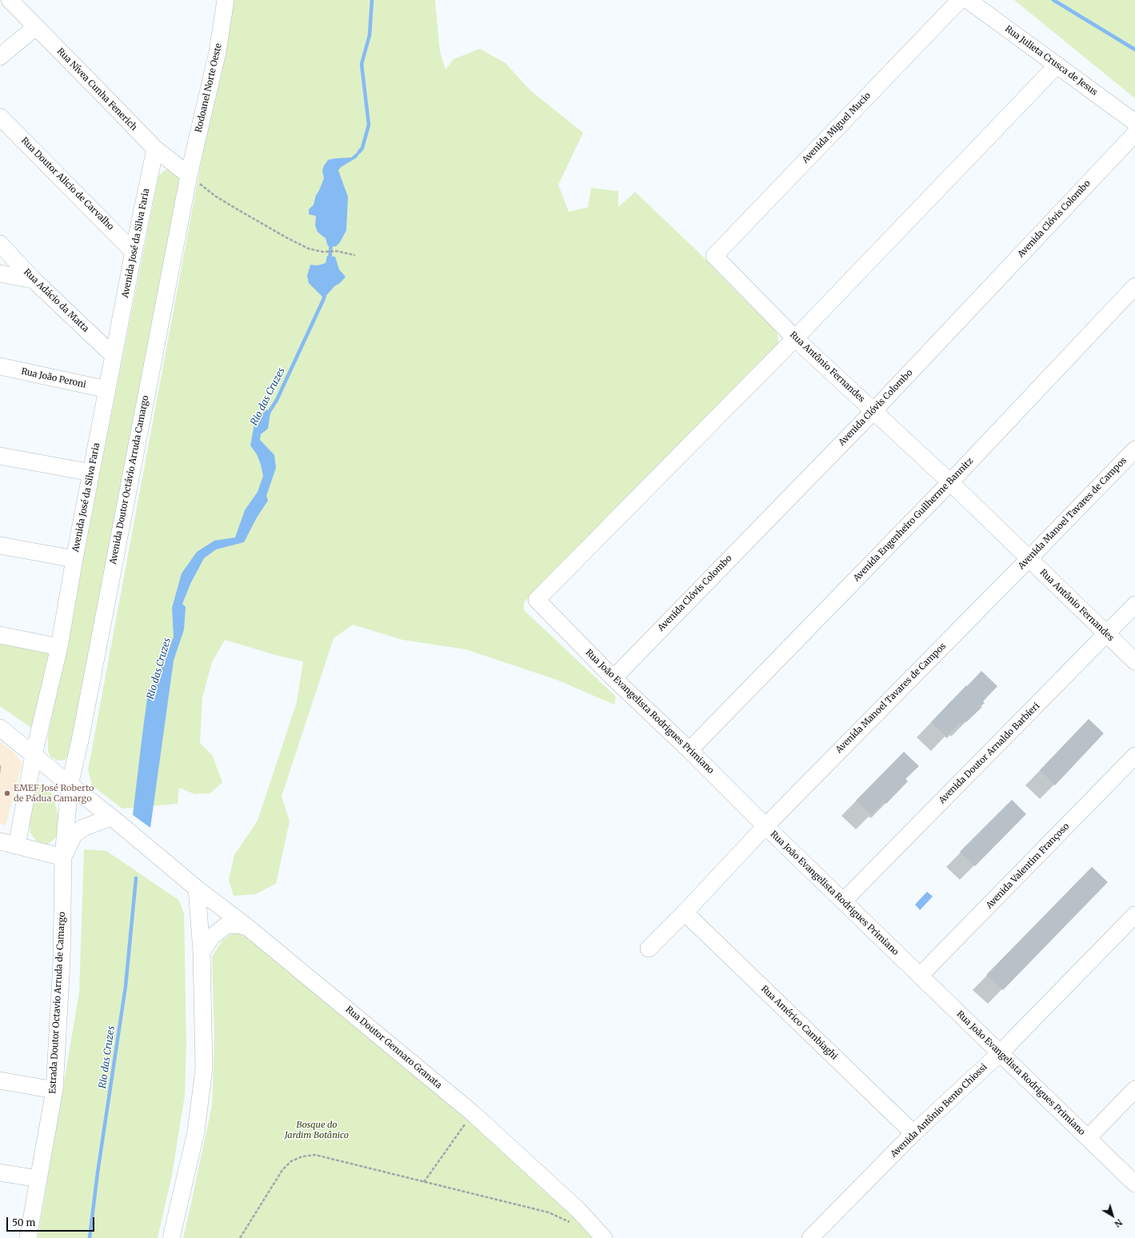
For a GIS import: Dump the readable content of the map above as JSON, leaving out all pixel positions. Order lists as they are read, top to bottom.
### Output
{
  "streets": {
    "street": [
      "Rua Julieta Crusca de Jesus",
      "Rodoanel Norte Oeste",
      "Rua Nívea Cunha Fenerich",
      "Avenida Miguel Mucio",
      "Rua Doutor Alicio de Carvalho",
      "Avenida Clóvis Colombo",
      "Avenida José da Silva Faria",
      "Rua Adácio da Matta",
      "Rua Antônio Fernandes",
      "Rua João Peroni",
      "Avenida Doutor Octávio Arruda Camargo",
      "Avenida Manoel Tavares de Campos",
      "Avenida Engenheiro Guilherme Bannitz",
      "Rua João Evangelista Rodrigues Primiano",
      "Avenida Doutor Arnaldo Barbieri",
      "Avenida Valentim Françoso",
      "Estrada Doutor Octavio Arruda de Camargo",
      "Rua Américo Cambiaghi",
      "Rua Doutor Gennaro Granata",
      "Avenida Antônio Bento Chiossi"
    ]
  },
  "crossings": [
    ["Rodoanel Norte Oeste", "Rua Nívea Cunha Fenerich"],
    ["Rodoanel Norte Oeste", "Avenida Doutor Octávio Arruda Camargo"],
    ["Rua Nívea Cunha Fenerich", "Avenida José da Silva Faria"],
    ["Rua Nívea Cunha Fenerich", "Avenida Doutor Octávio Arruda Camargo"],
    ["Avenida Miguel Mucio", "Rua Antônio Fernandes"],
    ["Rua Doutor Alicio de Carvalho", "Avenida José da Silva Faria"],
    ["Avenida Clóvis Colombo", "Rua Antônio Fernandes"],
    ["Avenida Clóvis Colombo", "Rua João Evangelista Rodrigues Primiano"],
    ["Avenida José da Silva Faria", "Rua Adácio da Matta"],
    ["Avenida José da Silva Faria", "Rua João Peroni"],
    ["Rua Antônio Fernandes", "Avenida Manoel Tavares de Campos"],
    ["Rua Antônio Fernandes", "Avenida Engenheiro Guilherme Bannitz"],
    ["Rua Antônio Fernandes", "Rua João Evangelista Rodrigues Primiano"],
    ["Rua Antônio Fernandes", "Avenida Doutor Arnaldo Barbieri"],
    ["Avenida Doutor Octávio Arruda Camargo", "Estrada Doutor Octavio Arruda de Camargo"],
    ["Avenida Manoel Tavares de Campos", "Rua João Evangelista Rodrigues Primiano"],
    ["Avenida Manoel Tavares de Campos", "Rua Américo Cambiaghi"],
    ["Avenida Engenheiro Guilherme Bannitz", "Rua João Evangelista Rodrigues Primiano"],
    ["Rua João Evangelista Rodrigues Primiano", "Avenida Doutor Arnaldo Barbieri"],
    ["Rua João Evangelista Rodrigues Primiano", "Avenida Valentim Françoso"],
    ["Rua João Evangelista Rodrigues Primiano", "Avenida Antônio Bento Chiossi"],
    ["Rua Américo Cambiaghi", "Avenida Antônio Bento Chiossi"]
  ],
  "water": ["Rio das Cruzes"],
  "parks": ["Bosque do Jardim Botânico"],
  "places": ["EMEF José Roberto de Pádua Camargo"],
  "scale_bar": "50 m",
  "north": "bottom right"
}
